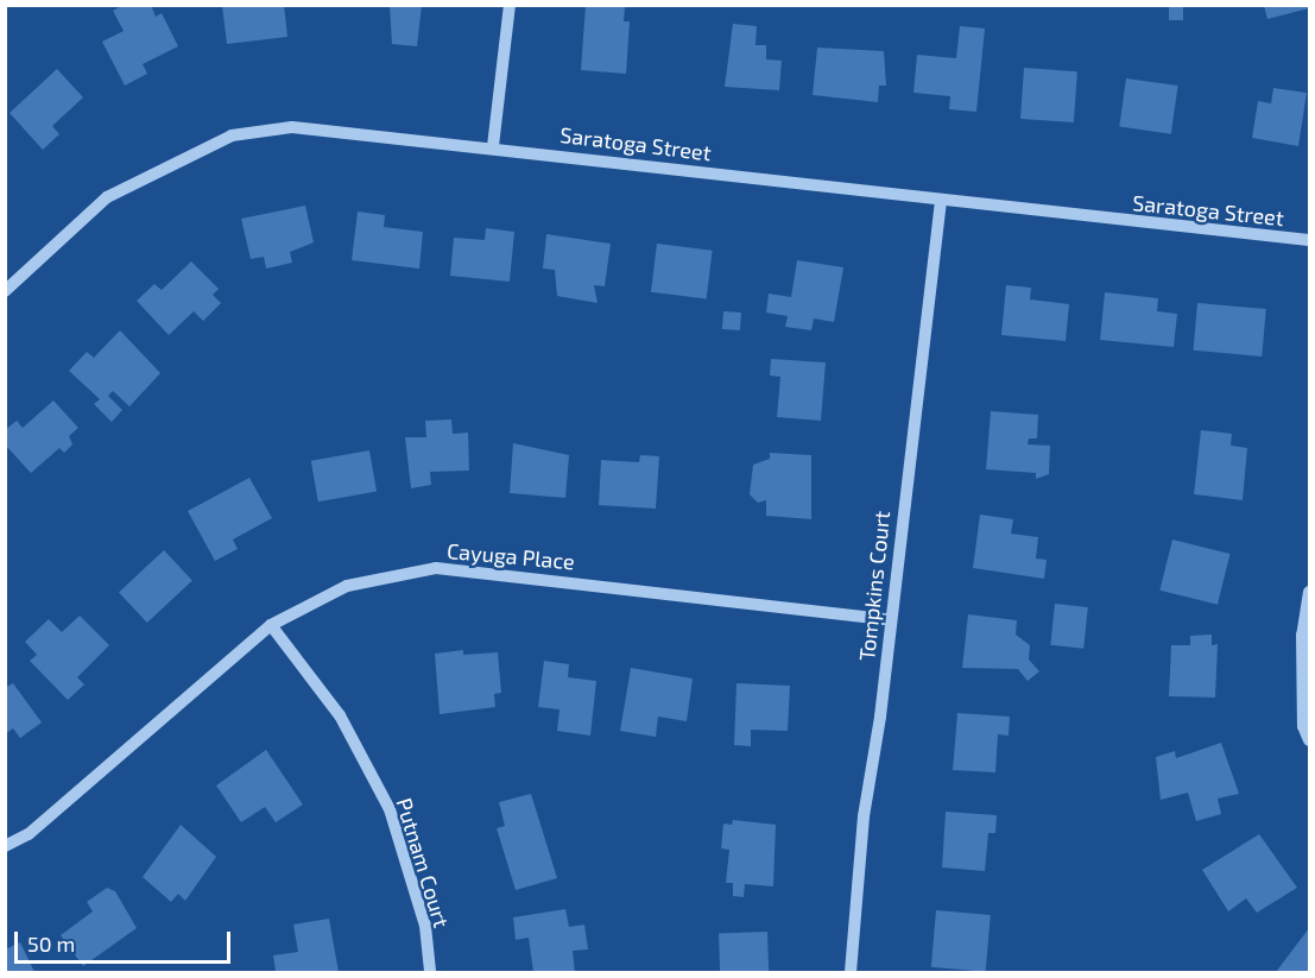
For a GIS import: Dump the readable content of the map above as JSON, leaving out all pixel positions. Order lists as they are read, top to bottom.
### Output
{
  "streets": {
    "street": [
      "Saratoga Street",
      "Cayuga Place",
      "Tompkins Court",
      "Putnam Court"
    ]
  },
  "crossings": [
    ["Saratoga Street", "Tompkins Court"],
    ["Cayuga Place", "Tompkins Court"],
    ["Cayuga Place", "Putnam Court"]
  ],
  "scale_bar": "50 m"
}
